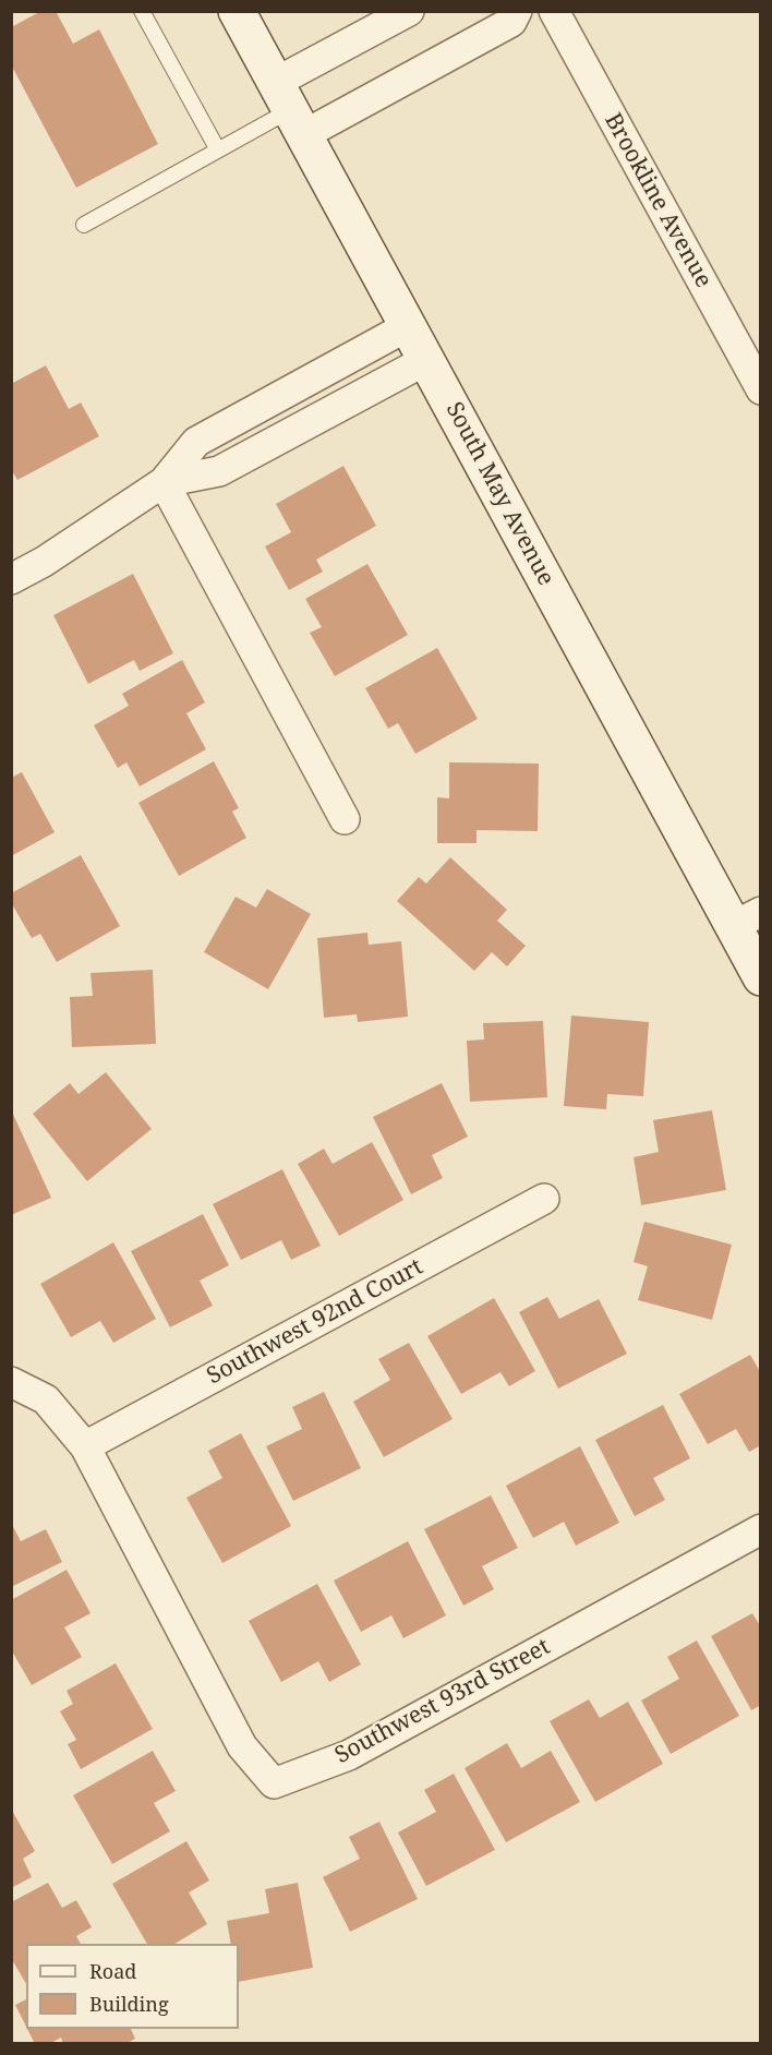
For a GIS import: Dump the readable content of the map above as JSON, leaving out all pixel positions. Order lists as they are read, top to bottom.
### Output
{
  "streets": {
    "main road": ["South May Avenue"],
    "street": ["Brookline Avenue", "Southwest 92nd Court", "Southwest 93rd Street"]
  },
  "crossings": [
    ["Southwest 92nd Court", "Southwest 93rd Street"]
  ],
  "legend": ["Road", "Building"]
}
